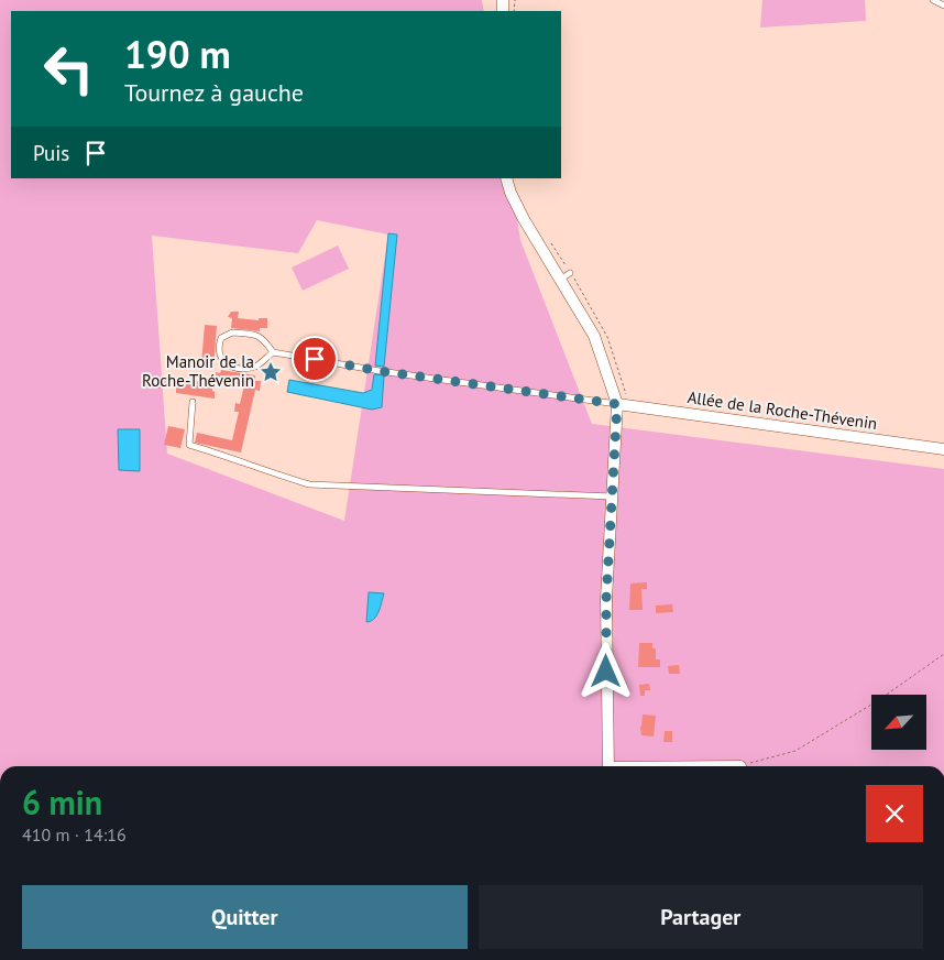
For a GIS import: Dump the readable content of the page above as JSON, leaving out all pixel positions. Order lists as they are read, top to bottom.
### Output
{
  "streets": {
    "street": ["Allée de la Roche-Thévenin"]
  },
  "places": {
    "place": ["Manoir de la Roche-Thévenin"]
  },
  "north": "bottom left",
  "page": {
    "turn": ["190 m", "Tournez à gauche"],
    "then": "Puis",
    "heading": ["6 min", "410 m · 14:16"],
    "buttons": ["Quitter", "Partager"]
  }
}
